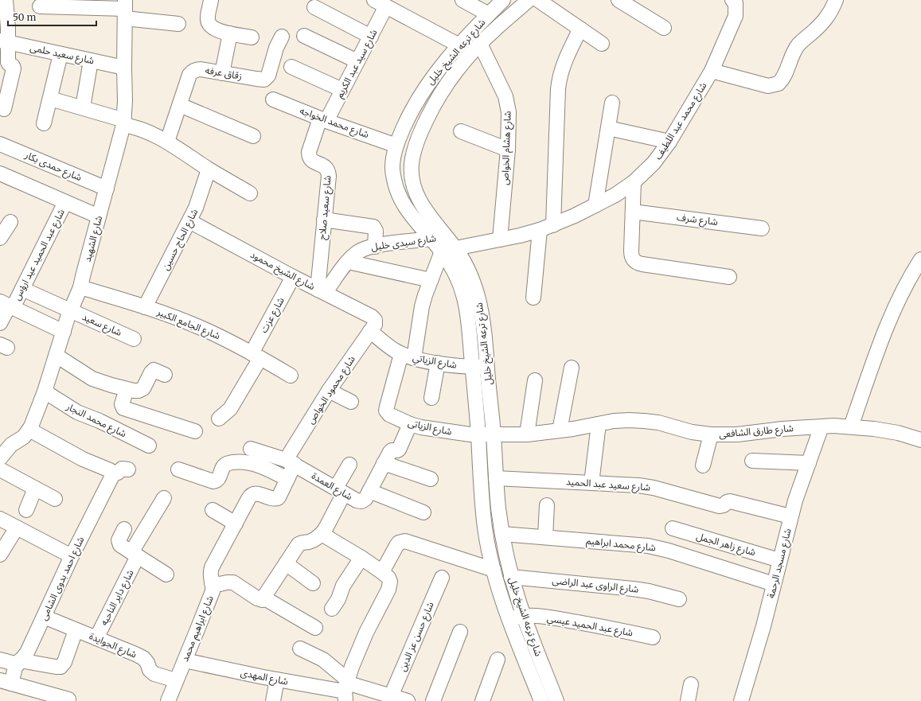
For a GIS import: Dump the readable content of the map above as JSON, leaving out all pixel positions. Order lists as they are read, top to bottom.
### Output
{
  "streets": {
    "street": [
      "شارع ترعه الشيخ خليل",
      "شارع سعيد حلمى",
      "شارع سيد عبد الكريم",
      "زقاق عرفه",
      "شارع محمد عبد اللطيف",
      "شارع محمد الخواجه",
      "شارع هشام الخواص",
      "شارع حمدى بكار",
      "شارع سعيد صلاح",
      "شارع شرف",
      "شارع الشهيد",
      "شارع الحاج حسين",
      "شارع سيدى خليل",
      "شارع عبد الحميد عيد ارؤس",
      "شارع الشيخ محمود",
      "شارع عزت",
      "شارع الجامع الكبير",
      "شارع سعيد",
      "شارع الزياتي",
      "شارع محمود الخواص",
      "شارع محمد النجار",
      "شارع الزياتى",
      "شارع طارق الشافعى",
      "شارع سعيد عبد الحميد",
      "شارع العمدة",
      "شارع محمد ابراهيم",
      "شارع زاهر الجمل",
      "شارع مسجد الرحمة",
      "شارع احمد بدوى الشامى",
      "شارع الراوى عبد الراضى",
      "شارع داير الناحيه",
      "شارع عبد الحميد عيسي",
      "شارع ابراهيم محمد",
      "شارع حسن عز الدين",
      "شارع الجوايدة",
      "شارع المهدى"
    ]
  },
  "crossings": [
    ["شارع ترعه الشيخ خليل", "شارع محمد عبد اللطيف"],
    ["شارع ترعه الشيخ خليل", "شارع محمد الخواجه"],
    ["شارع ترعه الشيخ خليل", "شارع هشام الخواص"],
    ["شارع ترعه الشيخ خليل", "شارع سيدى خليل"],
    ["شارع ترعه الشيخ خليل", "شارع الزياتي"],
    ["شارع ترعه الشيخ خليل", "شارع الزياتى"],
    ["شارع ترعه الشيخ خليل", "شارع طارق الشافعى"],
    ["شارع ترعه الشيخ خليل", "شارع سعيد عبد الحميد"],
    ["شارع ترعه الشيخ خليل", "شارع محمد ابراهيم"],
    ["شارع ترعه الشيخ خليل", "شارع الراوى عبد الراضى"],
    ["شارع ترعه الشيخ خليل", "شارع عبد الحميد عيسي"],
    ["شارع سعيد حلمى", "شارع الشهيد"],
    ["شارع سيد عبد الكريم", "شارع محمد الخواجه"],
    ["شارع سيد عبد الكريم", "شارع سعيد صلاح"],
    ["شارع محمد عبد اللطيف", "شارع هشام الخواص"],
    ["شارع محمد الخواجه", "شارع سعيد صلاح"],
    ["شارع حمدى بكار", "شارع الشهيد"],
    ["شارع سعيد صلاح", "شارع سيدى خليل"],
    ["شارع سعيد صلاح", "شارع الشيخ محمود"],
    ["شارع الشهيد", "شارع الجامع الكبير"],
    ["شارع الشهيد", "شارع سعيد"],
    ["شارع الشهيد", "شارع محمد النجار"],
    ["شارع الحاج حسين", "شارع الشيخ محمود"],
    ["شارع الحاج حسين", "شارع الجامع الكبير"],
    ["شارع سيدى خليل", "شارع الشيخ محمود"],
    ["شارع عبد الحميد عيد ارؤس", "شارع سعيد"],
    ["شارع الشيخ محمود", "شارع عزت"],
    ["شارع الشيخ محمود", "شارع الزياتي"],
    ["شارع الشيخ محمود", "شارع محمود الخواص"],
    ["شارع عزت", "شارع الجامع الكبير"],
    ["شارع الزياتي", "شارع محمود الخواص"],
    ["شارع الزياتي", "شارع الزياتى"],
    ["شارع محمود الخواص", "شارع العمدة"],
    ["شارع محمود الخواص", "شارع ابراهيم محمد"],
    ["شارع الزياتى", "شارع طارق الشافعى"],
    ["شارع الزياتى", "شارع العمدة"],
    ["شارع طارق الشافعى", "شارع مسجد الرحمة"],
    ["شارع سعيد عبد الحميد", "شارع مسجد الرحمة"],
    ["شارع محمد ابراهيم", "شارع مسجد الرحمة"],
    ["شارع زاهر الجمل", "شارع مسجد الرحمة"],
    ["شارع احمد بدوى الشامى", "شارع الجوايدة"],
    ["شارع داير الناحيه", "شارع الجوايدة"],
    ["شارع ابراهيم محمد", "شارع الجوايدة"],
    ["شارع ابراهيم محمد", "شارع المهدى"],
    ["شارع حسن عز الدين", "شارع المهدى"]
  ],
  "scale_bar": "50 m"
}
